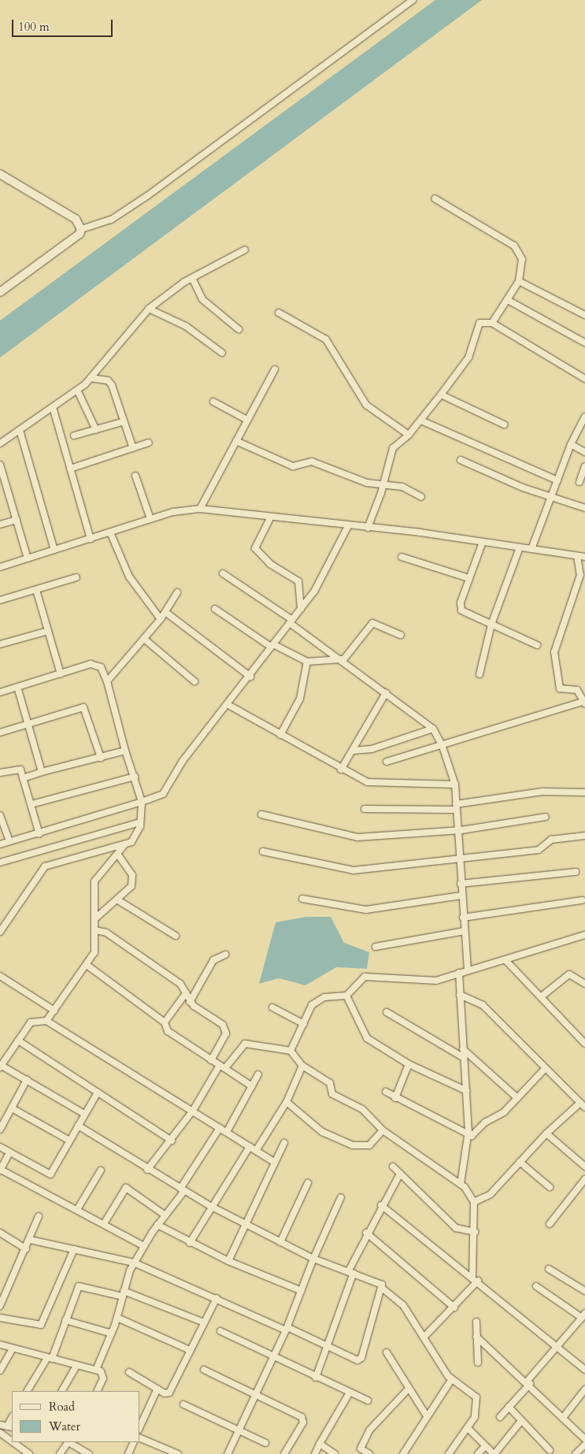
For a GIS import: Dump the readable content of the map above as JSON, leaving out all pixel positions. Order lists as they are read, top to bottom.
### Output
{
  "legend": ["Road", "Water"],
  "scale_bar": "100 m"
}
